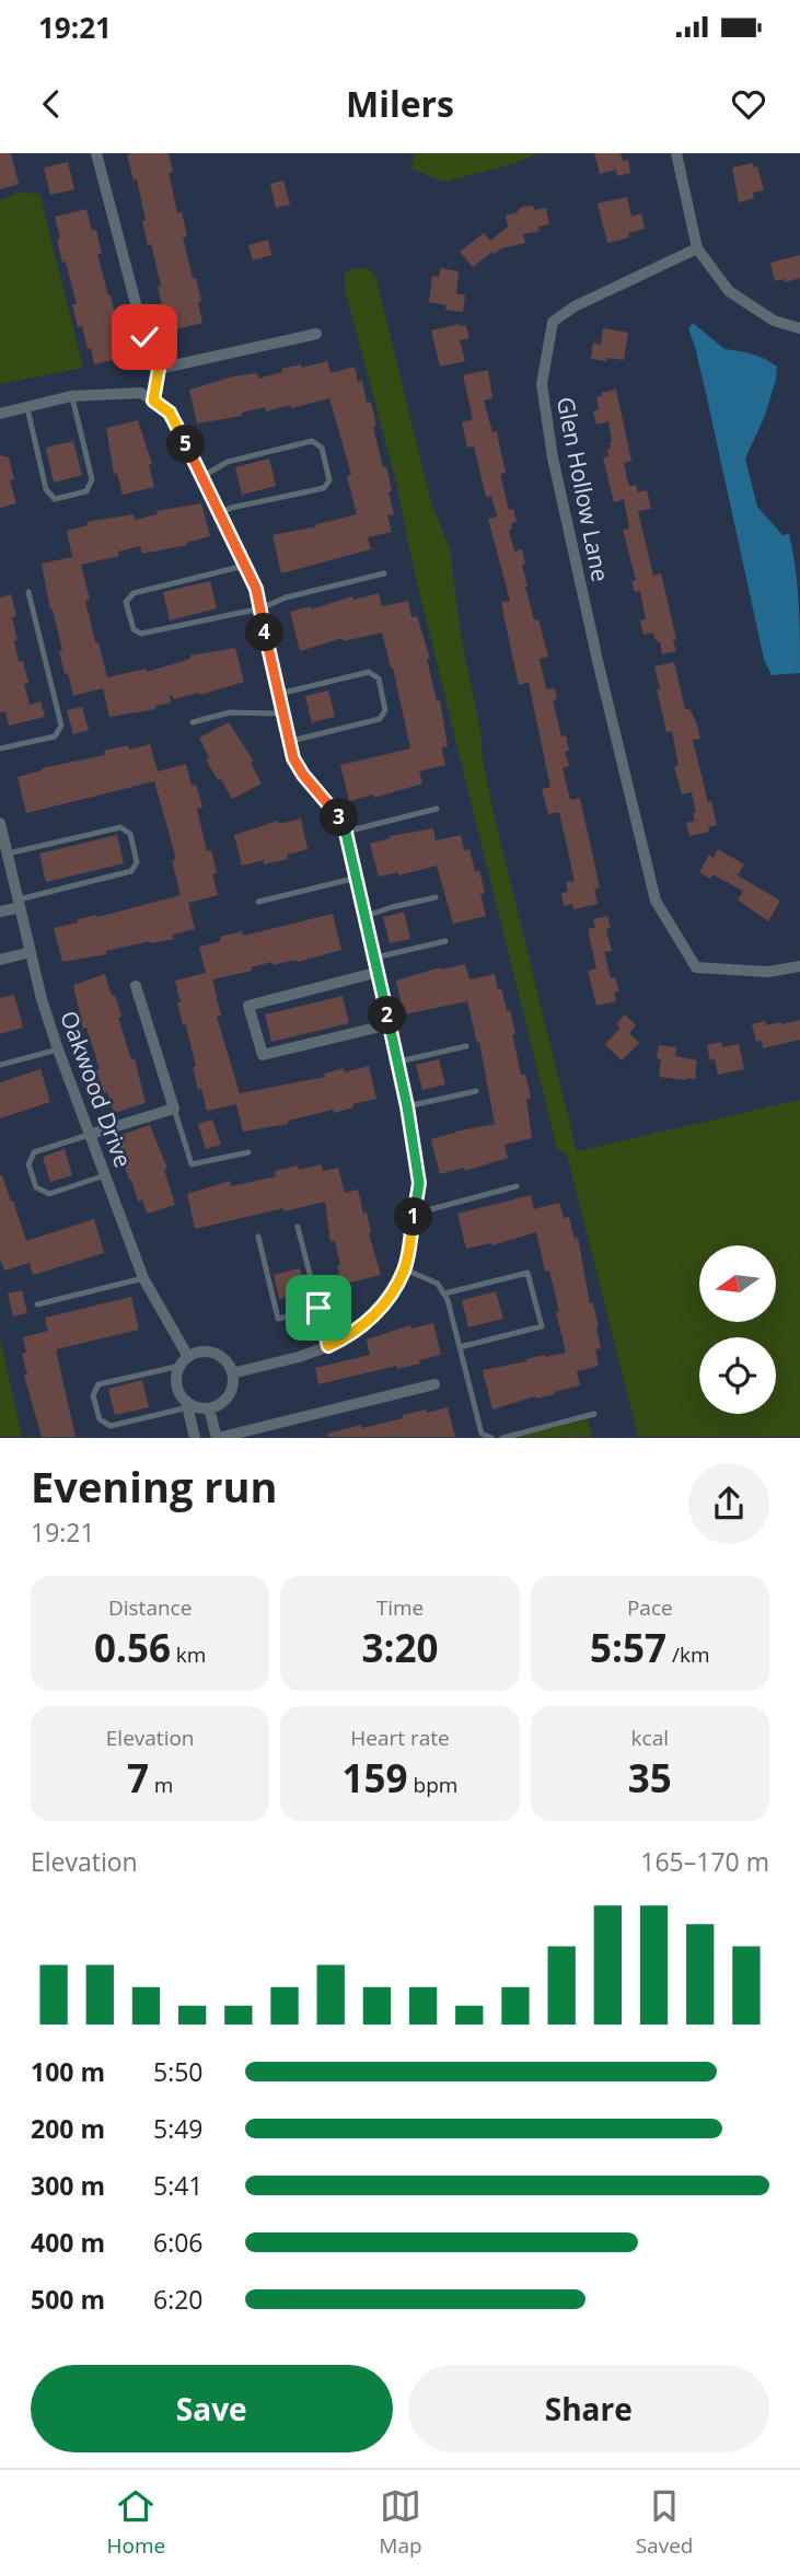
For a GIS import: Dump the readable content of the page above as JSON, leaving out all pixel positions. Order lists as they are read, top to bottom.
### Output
{
  "streets": {
    "street": ["Glen Hollow Lane", "Oakwood Drive"]
  },
  "north": "left",
  "page": {
    "status": "19:21",
    "header": "Milers",
    "pins": [
      "5",
      "4",
      "3",
      "2",
      "1"
    ],
    "heading": ["Evening run", "19:21"],
    "stats": [
      ["Distance", "0.56 km"],
      ["Time", "3:20"],
      ["Pace", "5:57 /km"],
      ["Elevation", "7 m"],
      ["Heart rate", "159 bpm"],
      ["kcal", "35"]
    ],
    "chart": ["Elevation", "165–170 m"],
    "list": [
      {
        "name": "100 m",
        "note": "5:50"
      },
      {
        "name": "200 m",
        "note": "5:49"
      },
      {
        "name": "300 m",
        "note": "5:41"
      },
      {
        "name": "400 m",
        "note": "6:06"
      },
      {
        "name": "500 m",
        "note": "6:20"
      }
    ],
    "buttons": ["Save", "Share"],
    "tabs": ["Home", "Map", "Saved"]
  }
}
